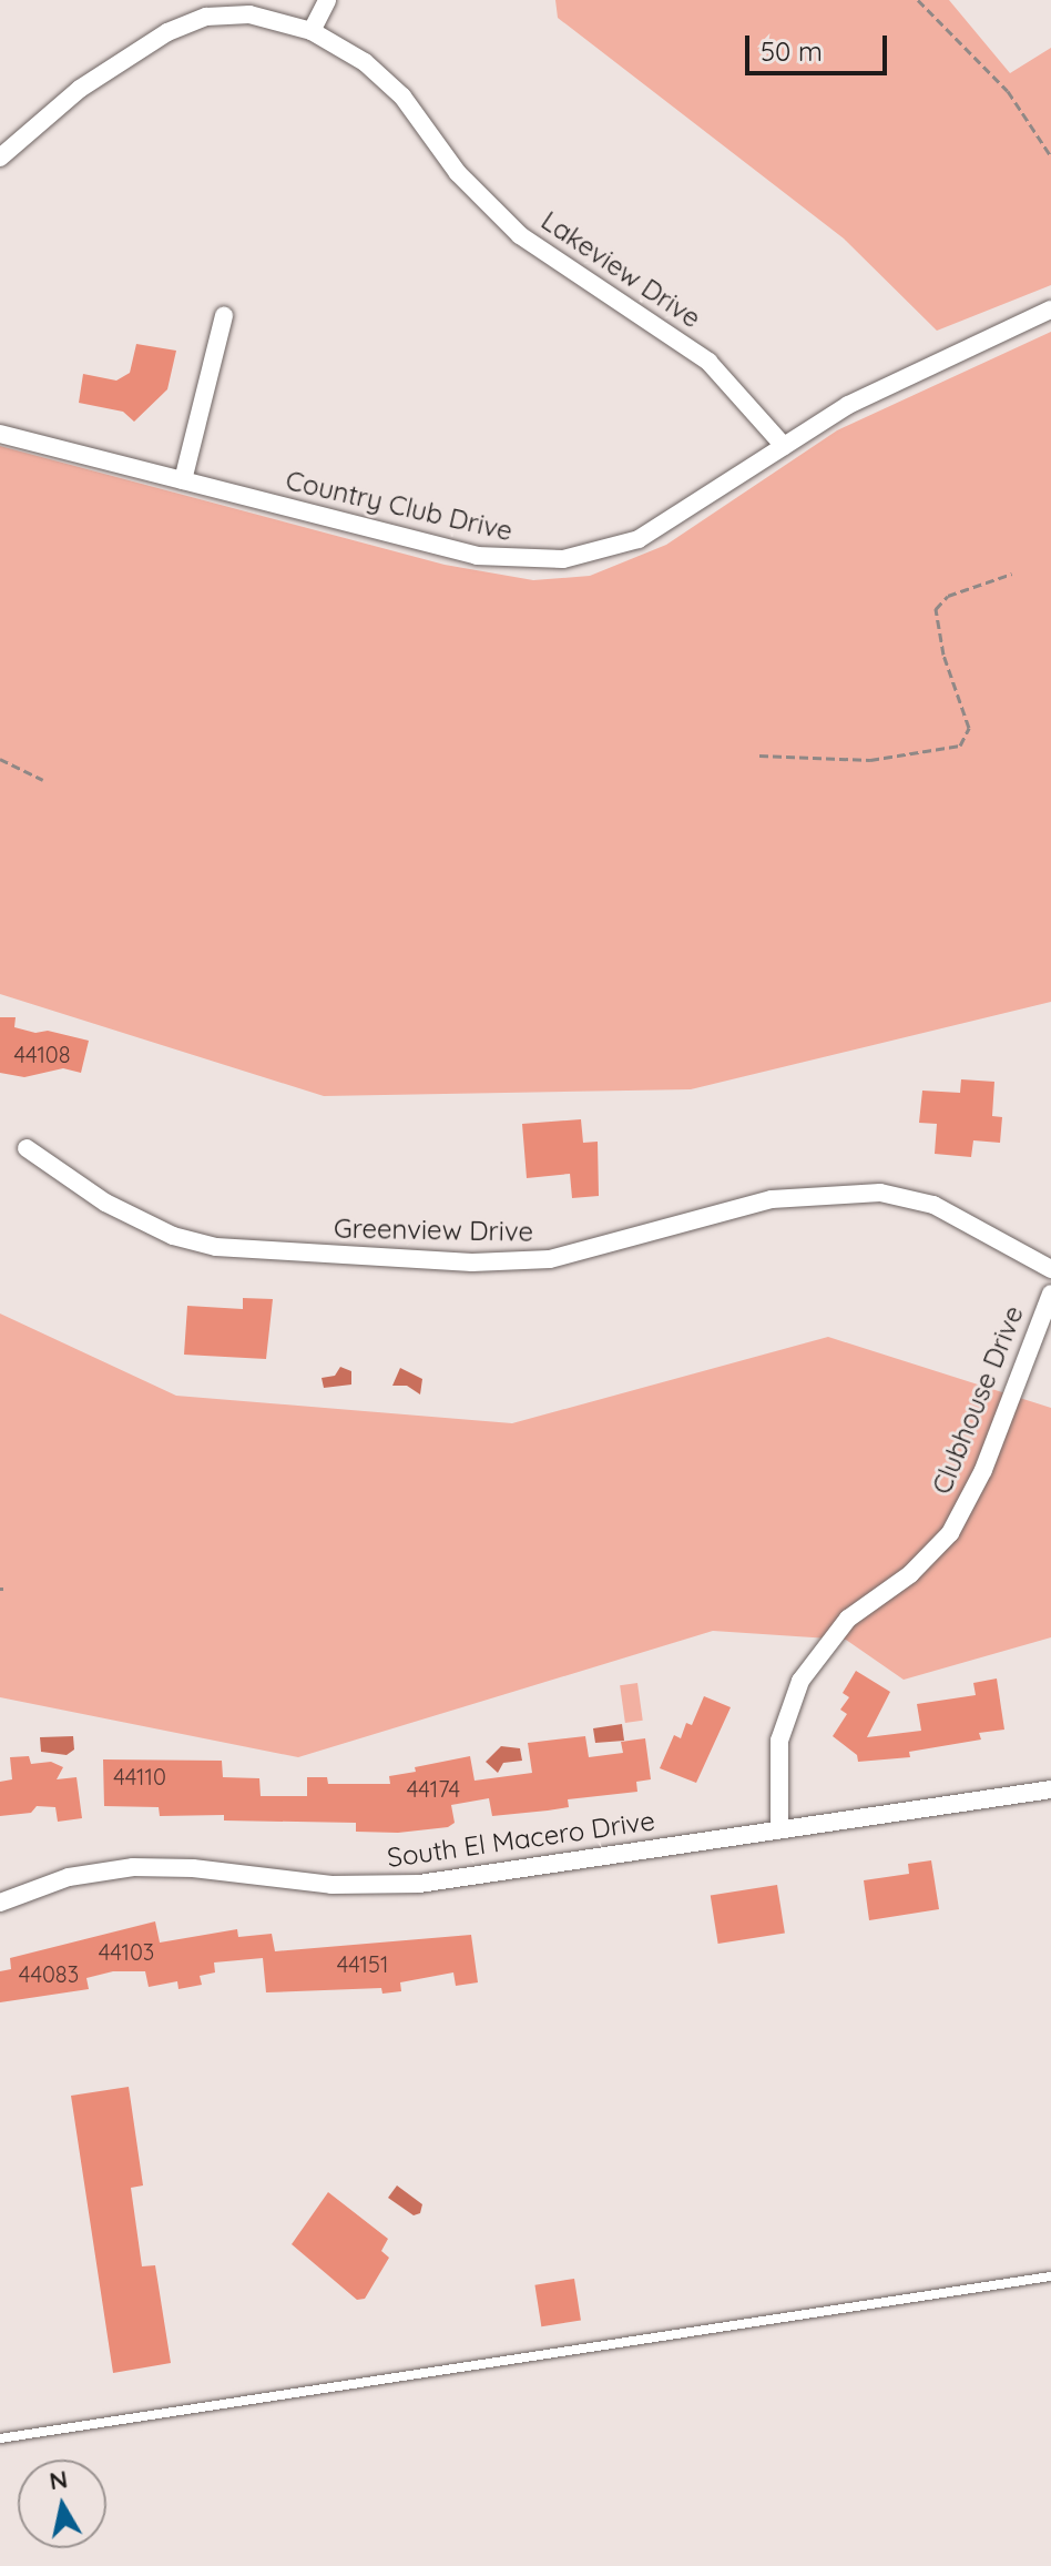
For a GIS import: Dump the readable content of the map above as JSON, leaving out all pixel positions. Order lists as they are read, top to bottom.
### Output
{
  "streets": {
    "street": [
      "Lakeview Drive",
      "Country Club Drive",
      "Greenview Drive",
      "Clubhouse Drive",
      "South El Macero Drive"
    ]
  },
  "crossings": [
    ["Lakeview Drive", "Country Club Drive"],
    ["Clubhouse Drive", "South El Macero Drive"]
  ],
  "house_numbers": [
    "44108",
    "44110",
    "44174",
    "44103",
    "44151",
    "44083"
  ],
  "scale_bar": "50 m",
  "north": "top"
}
